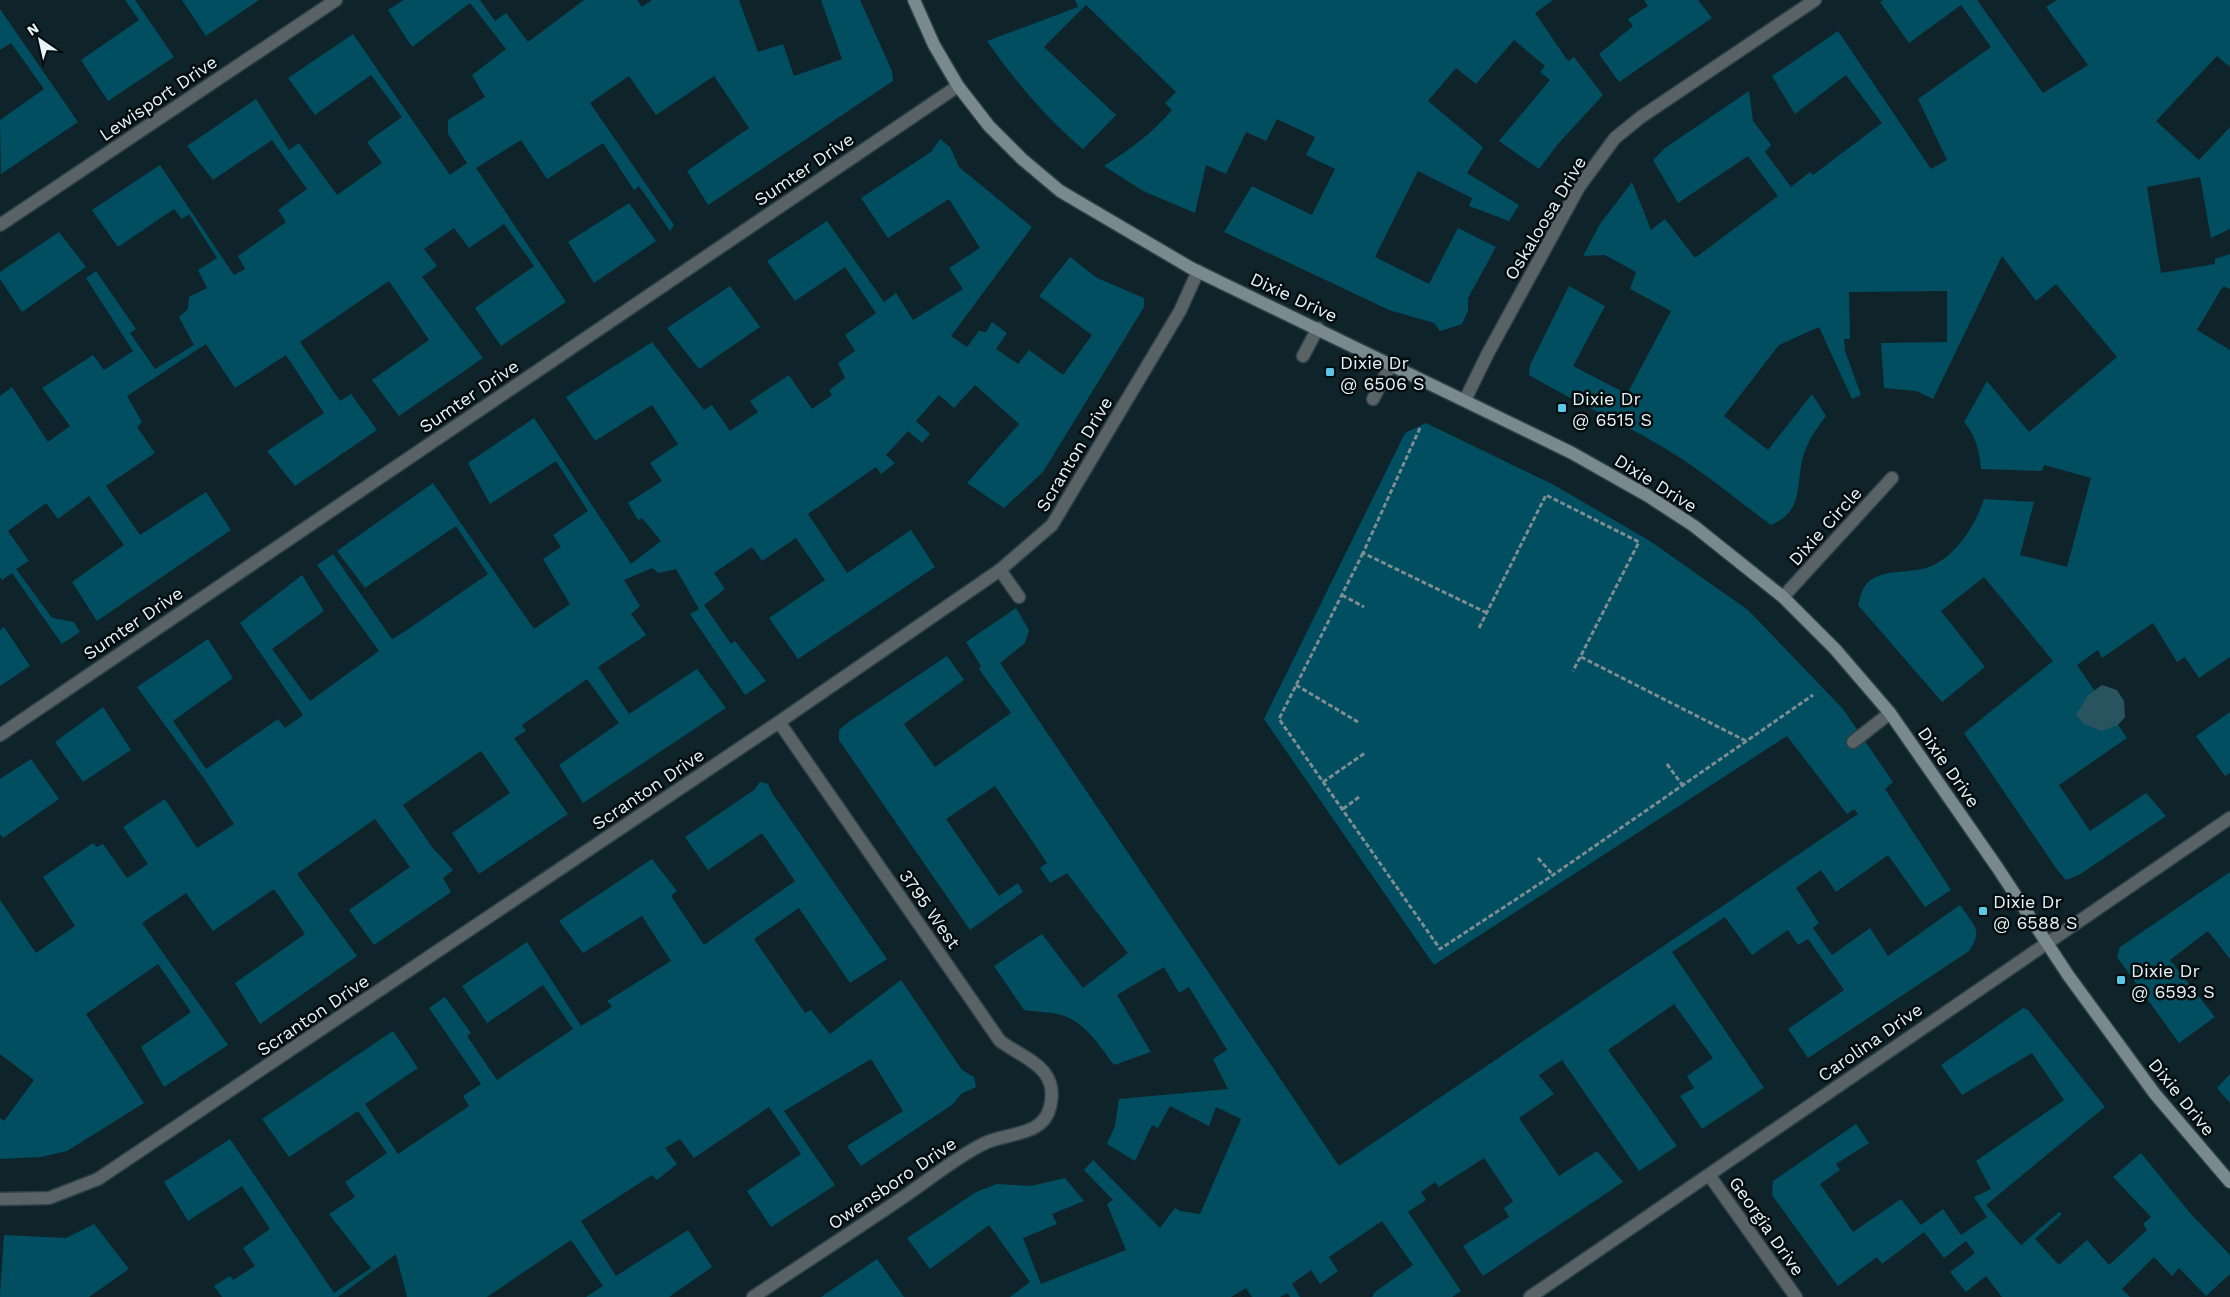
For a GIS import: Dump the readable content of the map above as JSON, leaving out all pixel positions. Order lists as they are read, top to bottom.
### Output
{
  "streets": {
    "street": [
      "Lewisport Drive",
      "Sumter Drive",
      "Oskaloosa Drive",
      "Dixie Drive",
      "Scranton Drive",
      "Dixie Circle",
      "3795 West",
      "Carolina Drive",
      "Owensboro Drive",
      "Georgia Drive"
    ]
  },
  "crossings": [
    ["Sumter Drive", "Dixie Drive"],
    ["Oskaloosa Drive", "Dixie Drive"],
    ["Dixie Drive", "Scranton Drive"],
    ["Dixie Drive", "Dixie Circle"],
    ["Dixie Drive", "Carolina Drive"],
    ["Scranton Drive", "3795 West"],
    ["3795 West", "Owensboro Drive"],
    ["Carolina Drive", "Georgia Drive"]
  ],
  "places": {
    "transit": [
      "Dixie Dr @ 6506 S",
      "Dixie Dr @ 6515 S",
      "Dixie Dr @ 6588 S",
      "Dixie Dr @ 6593 S"
    ]
  },
  "north": "top left"
}
